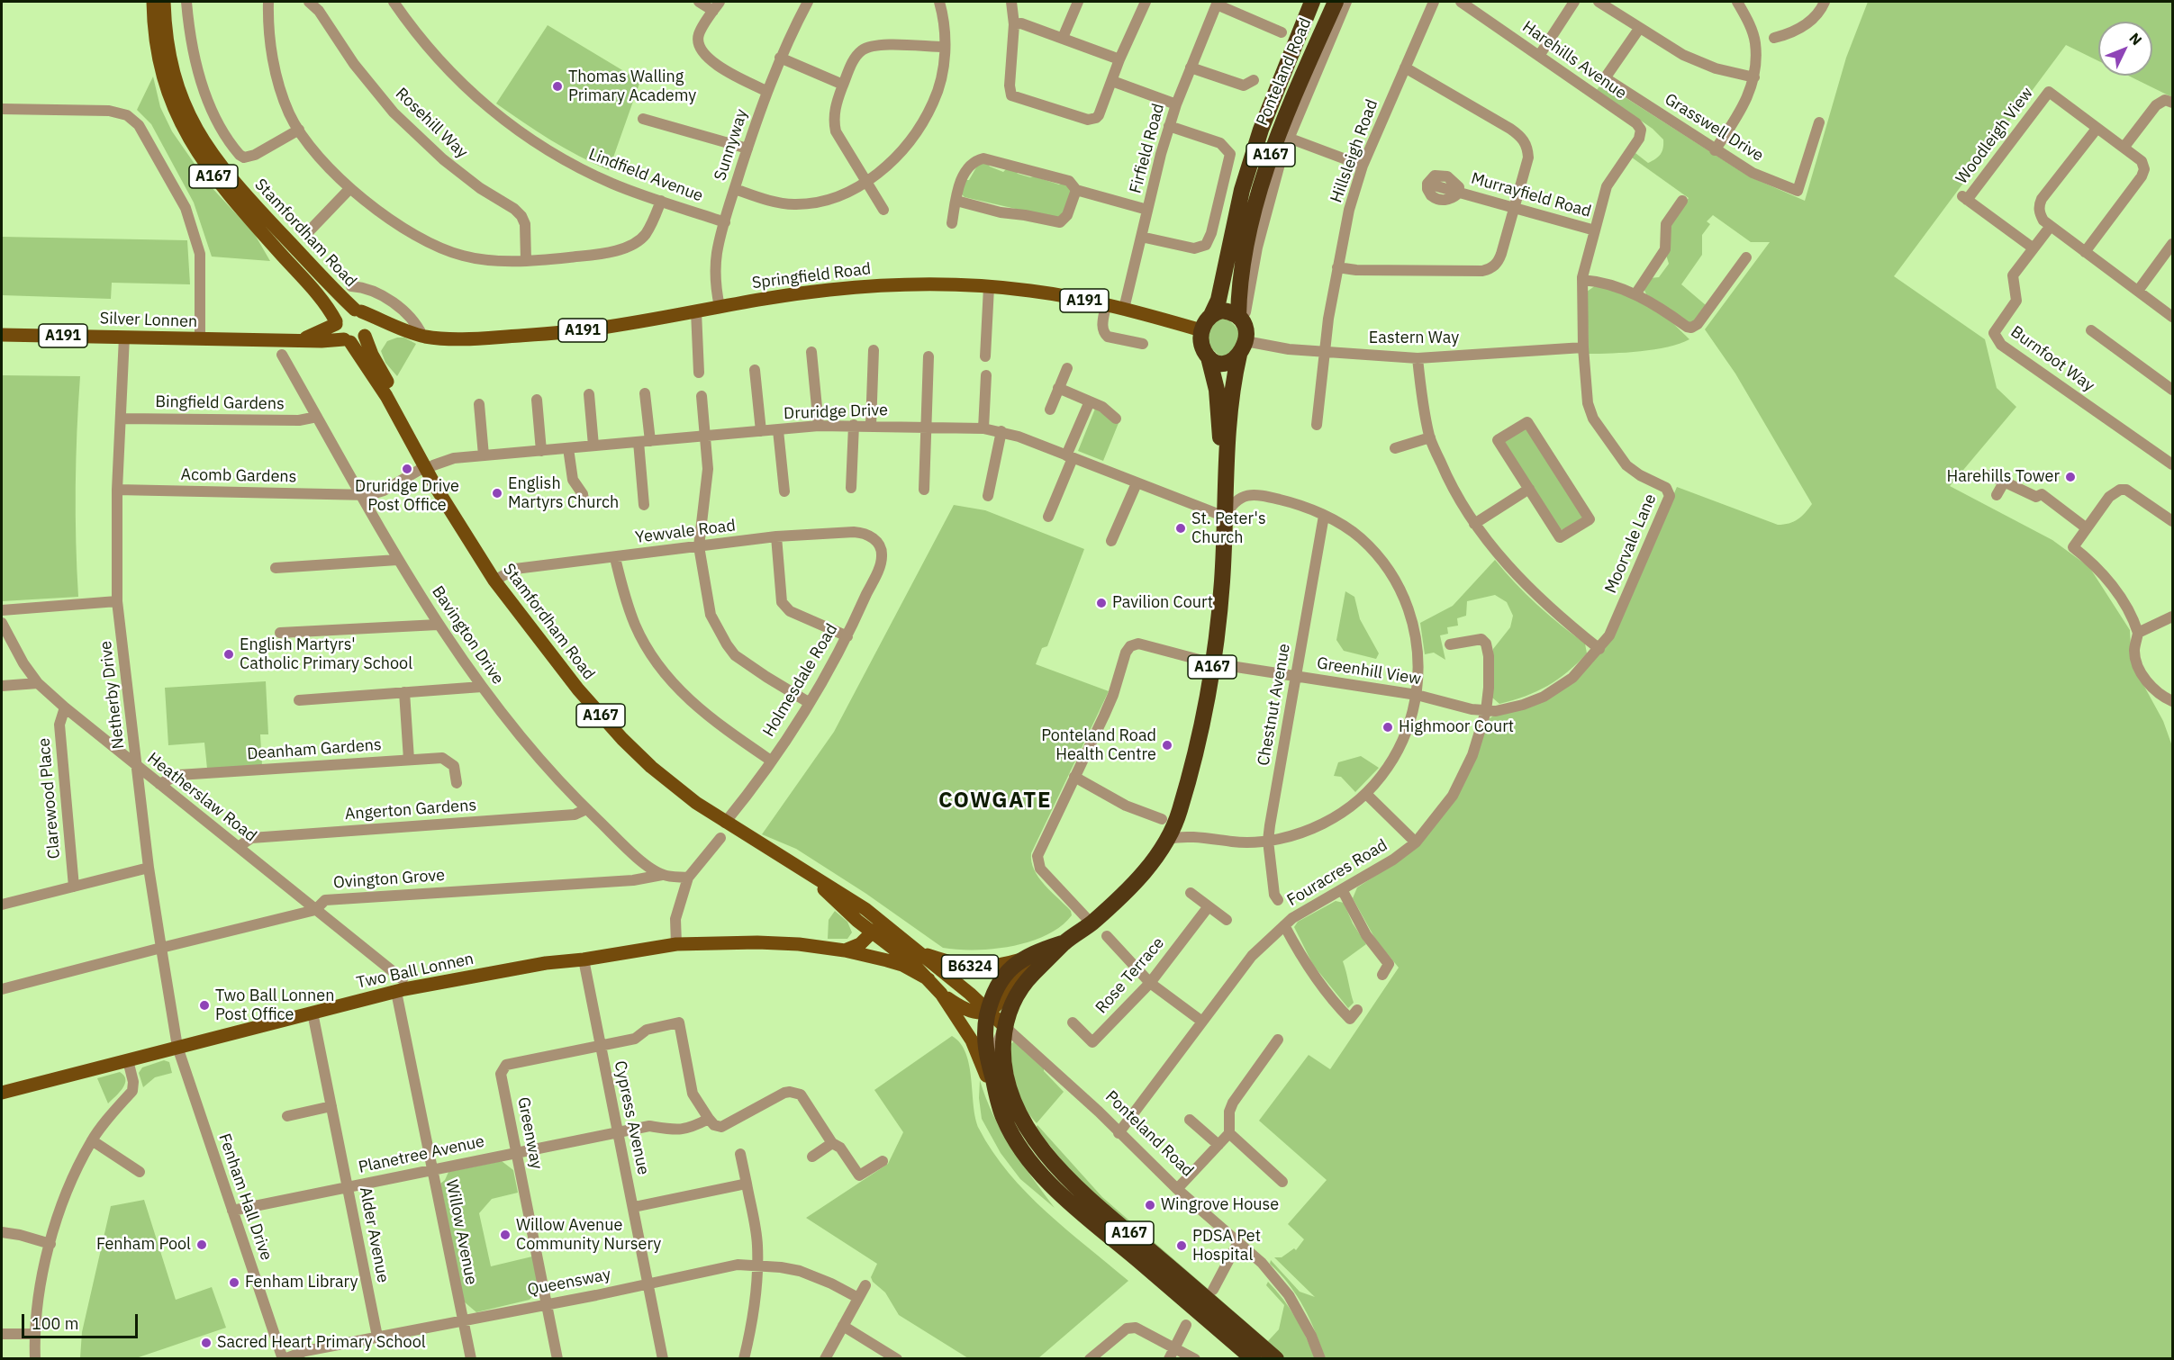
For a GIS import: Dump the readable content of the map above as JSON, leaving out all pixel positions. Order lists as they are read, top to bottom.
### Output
{
  "streets": {
    "highway": ["Ponteland Road", "A167"],
    "main road": [
      "Stamfordham Road",
      "Springfield Road",
      "A191",
      "Silver Lonnen",
      "B6324",
      "Two Ball Lonnen"
    ],
    "street": [
      "Harehills Avenue",
      "Rosehill Way",
      "Grasswell Drive",
      "Woodleigh View",
      "Sunnyway",
      "Firfield Road",
      "Hillsleigh Road",
      "Lindfield Avenue",
      "Murrayfield Road",
      "Eastern Way",
      "Burnfoot Way",
      "Bingfield Gardens",
      "Druridge Drive",
      "Acomb Gardens",
      "Yewvale Road",
      "Moorvale Lane",
      "Bavington Drive",
      "Greenhill View",
      "Holmesdale Road",
      "Netherby Drive",
      "Chestnut Avenue",
      "Deanham Gardens",
      "Heatherslaw Road",
      "Clarewood Place",
      "Angerton Gardens",
      "Fouracres Road",
      "Ovington Grove",
      "Rose Terrace",
      "Cypress Avenue",
      "Greenway",
      "Planetree Avenue",
      "Fenham Hall Drive",
      "Willow Avenue",
      "Alder Avenue",
      "Queensway"
    ]
  },
  "crossings": [
    ["Harehills Avenue", "Murrayfield Road"],
    ["Ponteland Road", "A167"],
    ["Ponteland Road", "Stamfordham Road"],
    ["Ponteland Road", "Springfield Road"],
    ["Ponteland Road", "Eastern Way"],
    ["Ponteland Road", "Druridge Drive"],
    ["Ponteland Road", "Greenhill View"],
    ["Ponteland Road", "Fouracres Road"],
    ["Ponteland Road", "B6324"],
    ["Woodleigh View", "Burnfoot Way"],
    ["Sunnyway", "Lindfield Avenue"],
    ["Sunnyway", "Springfield Road"],
    ["Firfield Road", "Springfield Road"],
    ["Hillsleigh Road", "Eastern Way"],
    ["A167", "Stamfordham Road"],
    ["A167", "Springfield Road"],
    ["A167", "Eastern Way"],
    ["A167", "B6324"],
    ["A167", "Two Ball Lonnen"],
    ["Stamfordham Road", "Springfield Road"],
    ["Stamfordham Road", "Silver Lonnen"],
    ["Stamfordham Road", "Druridge Drive"],
    ["Stamfordham Road", "Acomb Gardens"],
    ["Stamfordham Road", "Yewvale Road"],
    ["Stamfordham Road", "Holmesdale Road"],
    ["Stamfordham Road", "B6324"],
    ["Springfield Road", "Silver Lonnen"],
    ["Springfield Road", "Eastern Way"],
    ["Silver Lonnen", "Netherby Drive"],
    ["Eastern Way", "Moorvale Lane"],
    ["Bingfield Gardens", "Bavington Drive"],
    ["Bingfield Gardens", "Netherby Drive"],
    ["Druridge Drive", "Acomb Gardens"],
    ["Acomb Gardens", "Bavington Drive"],
    ["Acomb Gardens", "Netherby Drive"],
    ["Yewvale Road", "Holmesdale Road"],
    ["Moorvale Lane", "Greenhill View"],
    ["Moorvale Lane", "Fouracres Road"],
    ["Bavington Drive", "Angerton Gardens"],
    ["Bavington Drive", "Ovington Grove"],
    ["Greenhill View", "Chestnut Avenue"],
    ["Greenhill View", "Fouracres Road"],
    ["Netherby Drive", "Heatherslaw Road"],
    ["Netherby Drive", "Ovington Grove"],
    ["Netherby Drive", "Two Ball Lonnen"],
    ["Netherby Drive", "Fenham Hall Drive"],
    ["Deanham Gardens", "Heatherslaw Road"],
    ["Heatherslaw Road", "Clarewood Place"],
    ["Heatherslaw Road", "Angerton Gardens"],
    ["Heatherslaw Road", "Ovington Grove"],
    ["Heatherslaw Road", "Two Ball Lonnen"],
    ["Heatherslaw Road", "Willow Avenue"],
    ["Two Ball Lonnen", "Cypress Avenue"],
    ["Two Ball Lonnen", "Fenham Hall Drive"],
    ["Two Ball Lonnen", "Willow Avenue"],
    ["Two Ball Lonnen", "Alder Avenue"],
    ["Cypress Avenue", "Greenway"],
    ["Cypress Avenue", "Planetree Avenue"],
    ["Cypress Avenue", "Queensway"],
    ["Greenway", "Planetree Avenue"],
    ["Greenway", "Queensway"],
    ["Planetree Avenue", "Fenham Hall Drive"],
    ["Planetree Avenue", "Willow Avenue"],
    ["Planetree Avenue", "Alder Avenue"],
    ["Fenham Hall Drive", "Queensway"],
    ["Willow Avenue", "Queensway"],
    ["Alder Avenue", "Queensway"]
  ],
  "districts": ["COWGATE"],
  "places": [
    "Thomas Walling Primary Academy",
    "Druridge Drive Post Office",
    "Harehills Tower",
    "English Martyrs Church",
    "St. Peter's Church",
    "Pavilion Court",
    "English Martyrs' Catholic Primary School",
    "Highmoor Court",
    "Ponteland Road Health Centre",
    "Two Ball Lonnen Post Office",
    "Wingrove House",
    "Willow Avenue Community Nursery",
    "Fenham Pool",
    "PDSA Pet Hospital",
    "Fenham Library",
    "Sacred Heart Primary School"
  ],
  "scale_bar": "100 m",
  "north": "top right"
}
